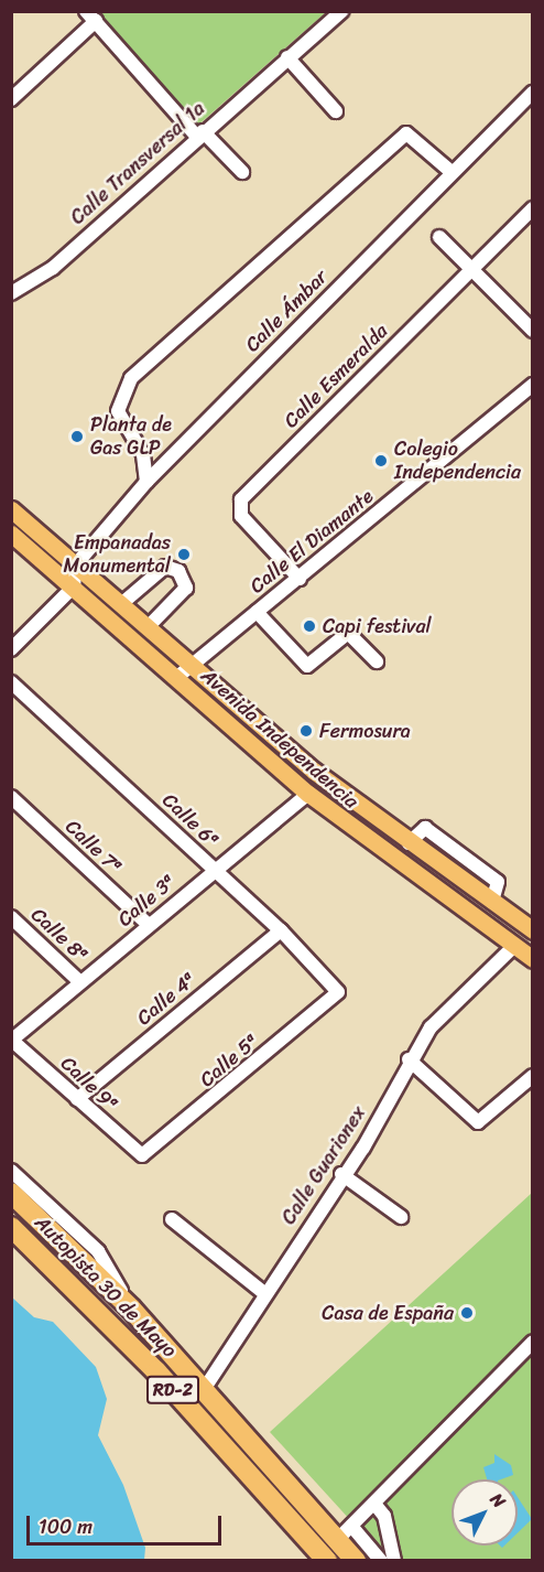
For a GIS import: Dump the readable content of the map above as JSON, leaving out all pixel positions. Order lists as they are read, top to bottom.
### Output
{
  "streets": {
    "highway": ["Autopista 30 de Mayo", "RD-2"],
    "main road": ["Avenida Independencia"],
    "street": [
      "Calle Transversal 1a",
      "Calle Ámbar",
      "Calle Esmeralda",
      "Calle El Diamante",
      "Calle 6ª",
      "Calle 7ª",
      "Calle 3ª",
      "Calle 8ª",
      "Calle 4ª",
      "Calle 5ª",
      "Calle 9ª",
      "Calle Guarionex"
    ]
  },
  "crossings": [
    ["Calle Ámbar", "Avenida Independencia"],
    ["Calle Esmeralda", "Calle El Diamante"],
    ["Calle El Diamante", "Avenida Independencia"],
    ["Avenida Independencia", "Calle 3ª"],
    ["Avenida Independencia", "Calle Guarionex"],
    ["Calle 6ª", "Calle 3ª"],
    ["Calle 6ª", "Calle 4ª"],
    ["Calle 6ª", "Calle 5ª"],
    ["Calle 7ª", "Calle 3ª"],
    ["Calle 3ª", "Calle 8ª"],
    ["Calle 3ª", "Calle 9ª"],
    ["Calle 4ª", "Calle 9ª"],
    ["Calle 5ª", "Calle 9ª"],
    ["Calle Guarionex", "Autopista 30 de Mayo"]
  ],
  "places": [
    "Planta de Gas GLP",
    "Colegio Independencia",
    "Empanadas Monumental",
    "Capi festival",
    "Fermosura",
    "Casa de España"
  ],
  "scale_bar": "100 m",
  "north": "top right"
}
